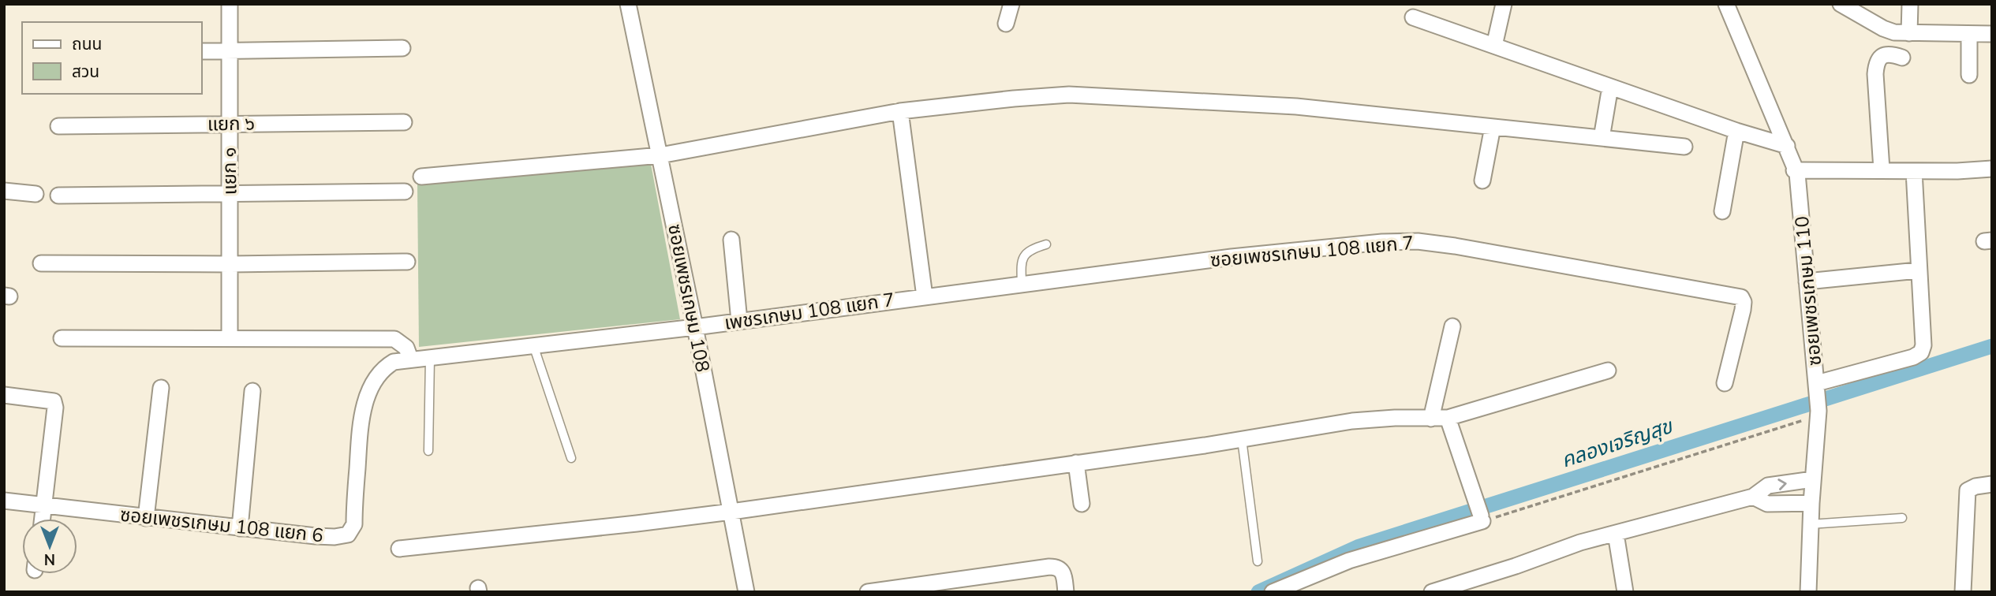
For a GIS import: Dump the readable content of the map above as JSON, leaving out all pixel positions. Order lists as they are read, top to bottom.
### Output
{
  "streets": {
    "street": [
      "แยก ๖",
      "แยก ๑",
      "ซอยเพชรเกษม 108 แยก 7",
      "ซอยเพชรเกษม 110",
      "ซอยเพชรเกษม 108",
      "เพชรเกษม 108 แยก 7",
      "ซอยเพชรเกษม 108 แยก 6"
    ]
  },
  "crossings": [
    ["แยก ๖", "แยก ๑"],
    ["ซอยเพชรเกษม 108 แยก 7", "เพชรเกษม 108 แยก 7"],
    ["ซอยเพชรเกษม 108", "เพชรเกษม 108 แยก 7"],
    ["ซอยเพชรเกษม 108", "ซอยเพชรเกษม 108 แยก 6"],
    ["เพชรเกษม 108 แยก 7", "ซอยเพชรเกษม 108 แยก 6"]
  ],
  "water": ["คลองเจริญสุข"],
  "legend": ["ถนน", "สวน"],
  "north": "bottom"
}
